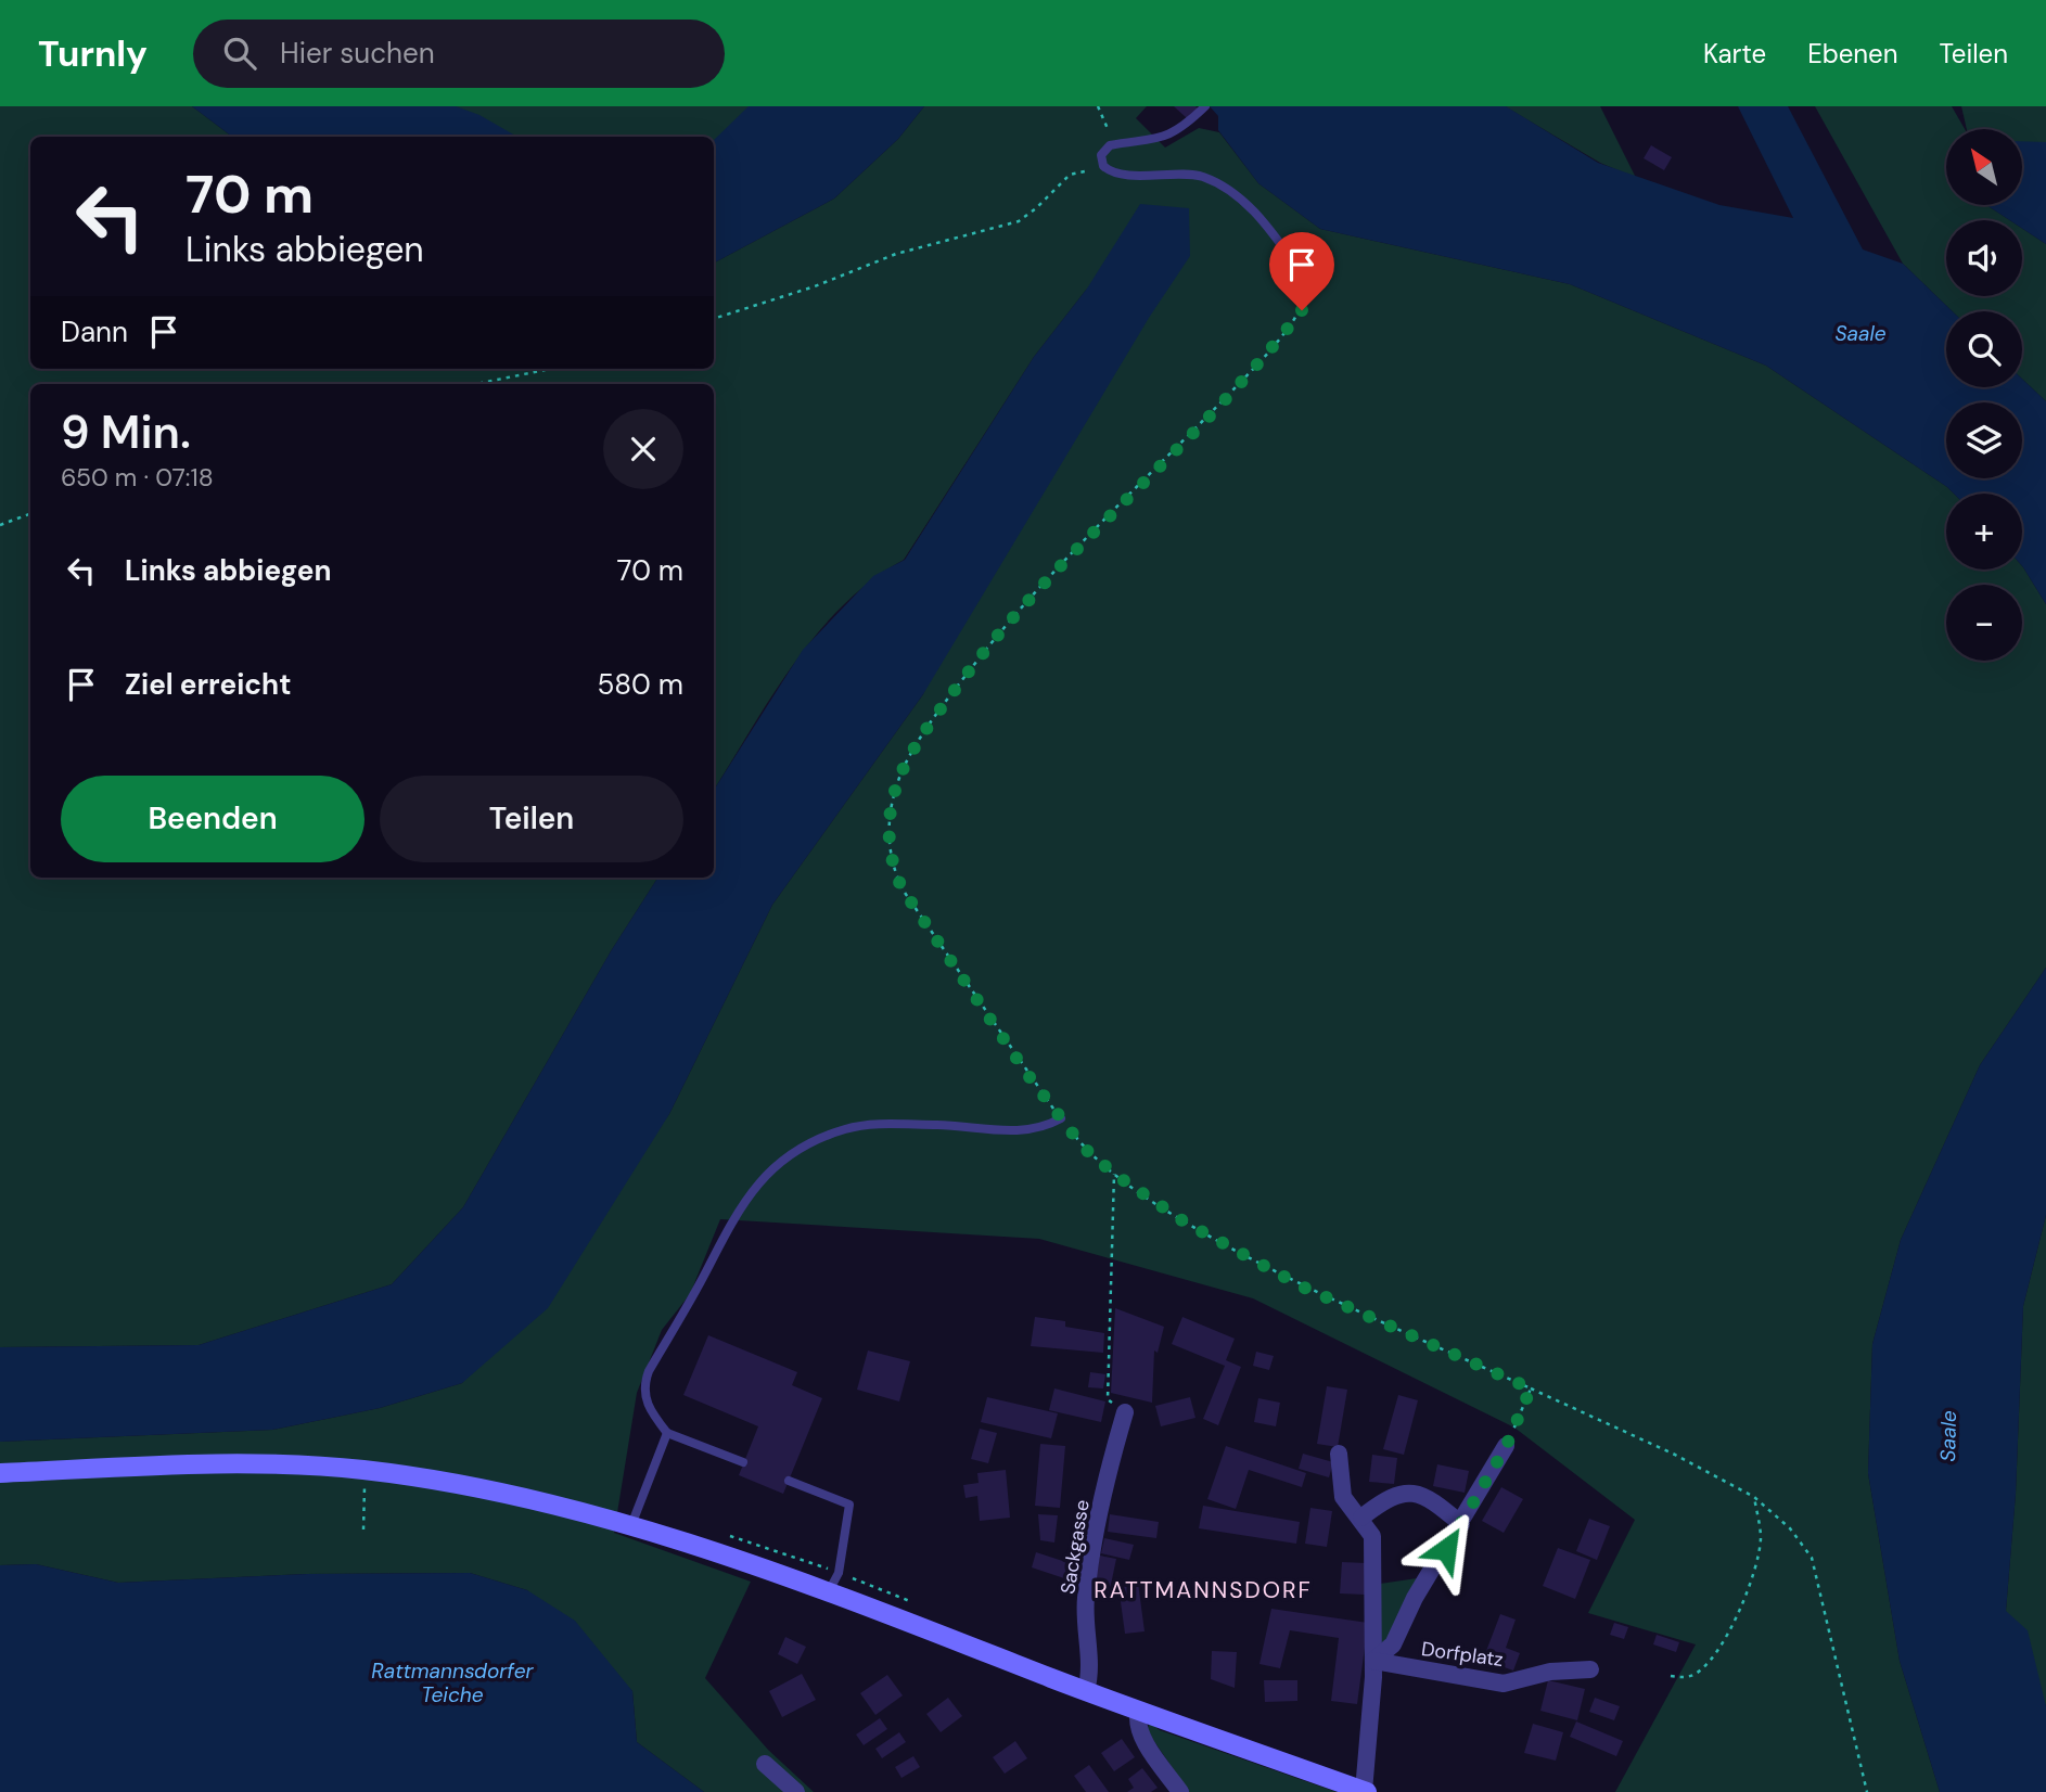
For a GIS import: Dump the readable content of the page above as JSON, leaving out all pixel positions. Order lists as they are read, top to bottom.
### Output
{
  "streets": {
    "street": ["Sackgasse", "Dorfplatz"]
  },
  "districts": ["RATTMANNSDORF"],
  "water": ["Saale", "Rattmannsdorfer Teiche"],
  "north": "top left",
  "page": {
    "header": "Turnly",
    "search": "Hier suchen",
    "nav": ["Karte", "Ebenen", "Teilen"],
    "map_buttons": ["+", "−"],
    "turn": ["70 m", "Links abbiegen"],
    "then": "Dann",
    "heading": ["9 Min.", "650 m · 07:18"],
    "list": [
      {
        "name": "Links abbiegen",
        "value": "70 m"
      },
      {
        "name": "Ziel erreicht",
        "value": "580 m"
      }
    ],
    "buttons": ["Beenden", "Teilen"]
  }
}
